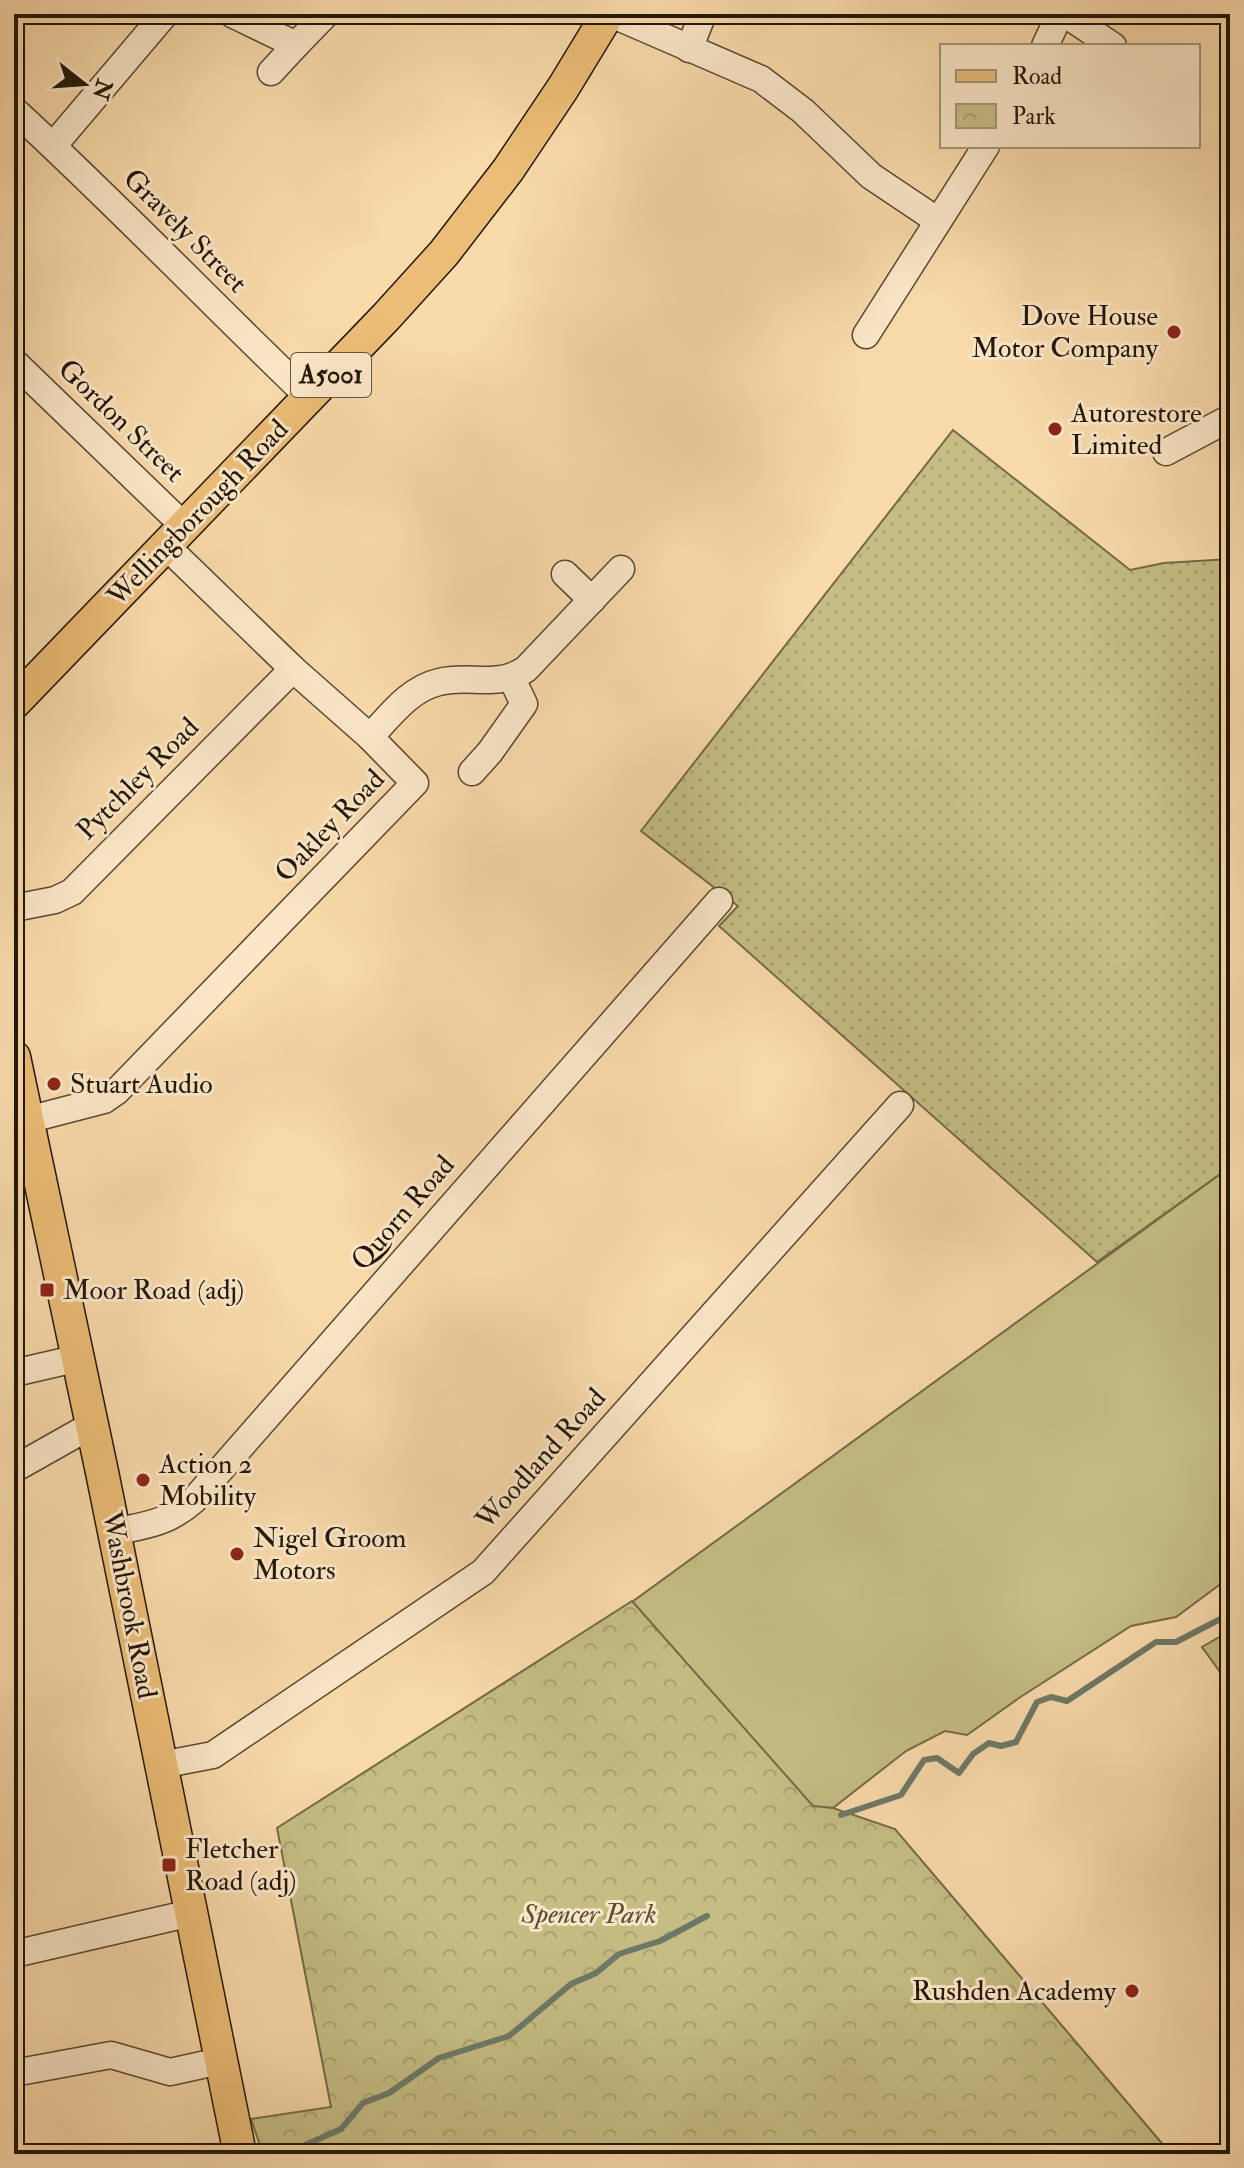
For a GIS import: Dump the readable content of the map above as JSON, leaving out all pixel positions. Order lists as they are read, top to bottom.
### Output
{
  "streets": {
    "main road": ["A5001", "Wellingborough Road", "Washbrook Road"],
    "street": [
      "Gravely Street",
      "Gordon Street",
      "Pytchley Road",
      "Oakley Road",
      "Quorn Road",
      "Woodland Road"
    ]
  },
  "crossings": [
    ["Gravely Street", "Wellingborough Road"],
    ["Gordon Street", "Wellingborough Road"],
    ["Gordon Street", "Oakley Road"],
    ["Wellingborough Road", "Oakley Road"],
    ["Pytchley Road", "Oakley Road"],
    ["Oakley Road", "Washbrook Road"],
    ["Quorn Road", "Washbrook Road"],
    ["Woodland Road", "Washbrook Road"]
  ],
  "parks": ["Spencer Park"],
  "places": {
    "other": [
      "Dove House Motor Company",
      "Autorestore Limited",
      "Stuart Audio",
      "Action 2 Mobility",
      "Nigel Groom Motors",
      "Rushden Academy"
    ],
    "transit": ["Moor Road (adj)", "Fletcher Road (adj)"]
  },
  "legend": ["Road", "Park"],
  "north": "right"
}
